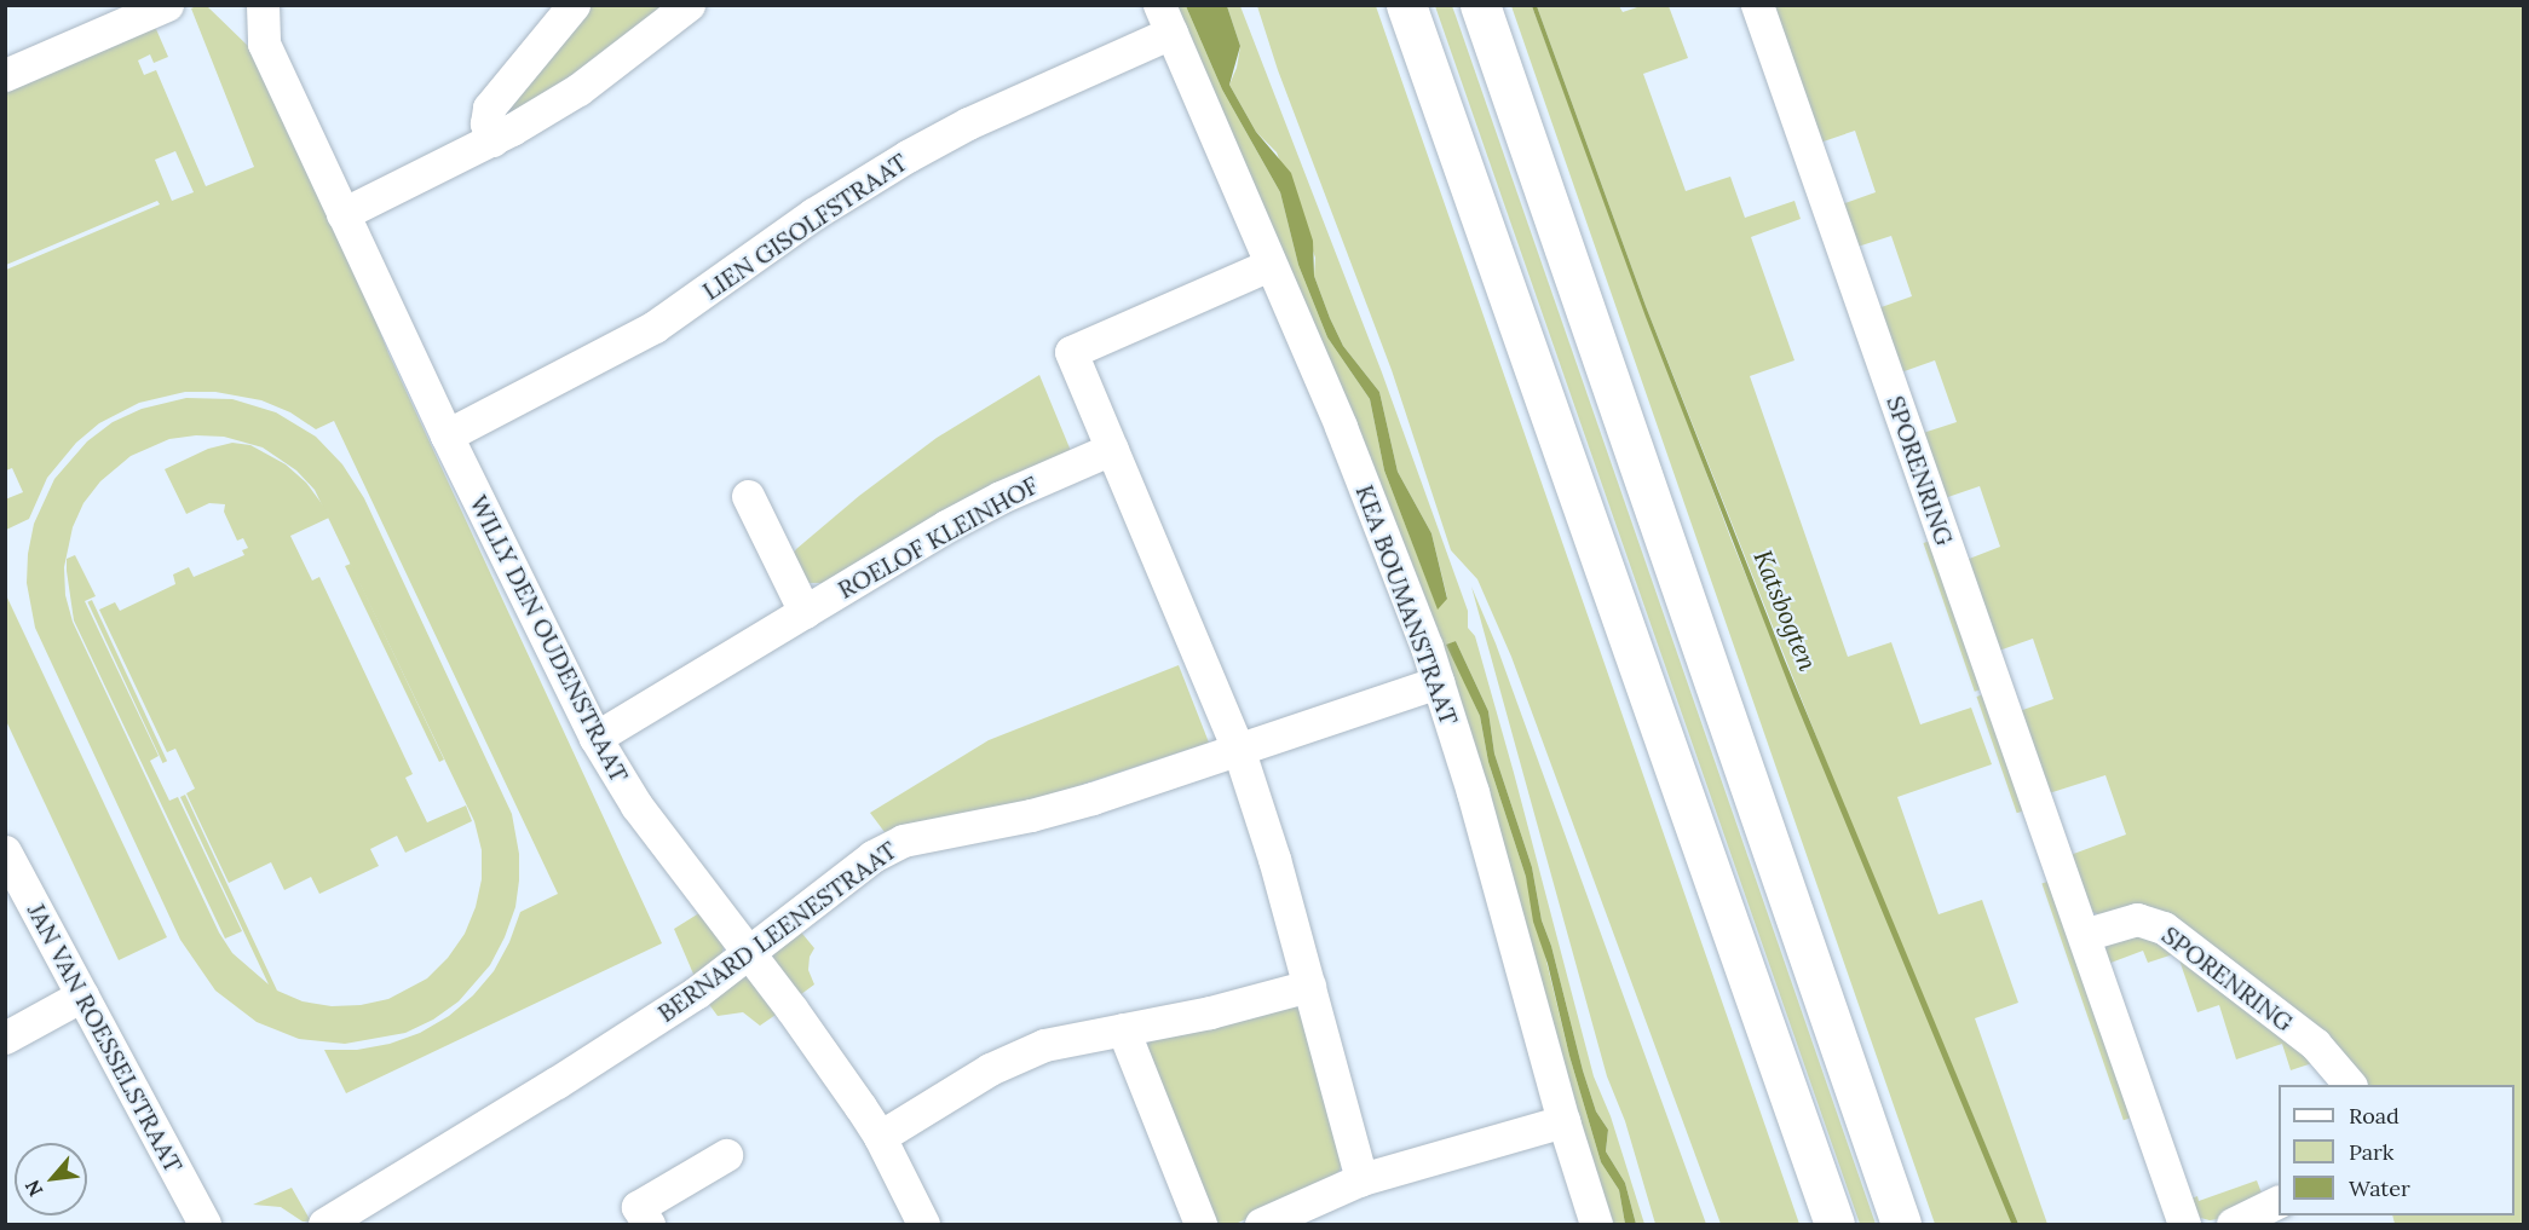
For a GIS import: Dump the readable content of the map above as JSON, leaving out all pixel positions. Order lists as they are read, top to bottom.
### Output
{
  "streets": {
    "street": [
      "LIEN GISOLFSTRAAT",
      "SPORENRING",
      "ROELOF KLEINHOF",
      "KEA BOUMANSTRAAT",
      "WILLY DEN OUDENSTRAAT",
      "BERNARD LEENESTRAAT",
      "JAN VAN ROESSELSTRAAT"
    ]
  },
  "crossings": [
    ["LIEN GISOLFSTRAAT", "KEA BOUMANSTRAAT"],
    ["LIEN GISOLFSTRAAT", "WILLY DEN OUDENSTRAAT"],
    ["ROELOF KLEINHOF", "WILLY DEN OUDENSTRAAT"],
    ["KEA BOUMANSTRAAT", "BERNARD LEENESTRAAT"],
    ["WILLY DEN OUDENSTRAAT", "BERNARD LEENESTRAAT"]
  ],
  "water": ["Katsbogten"],
  "legend": ["Road", "Park", "Water"],
  "north": "bottom left"
}
